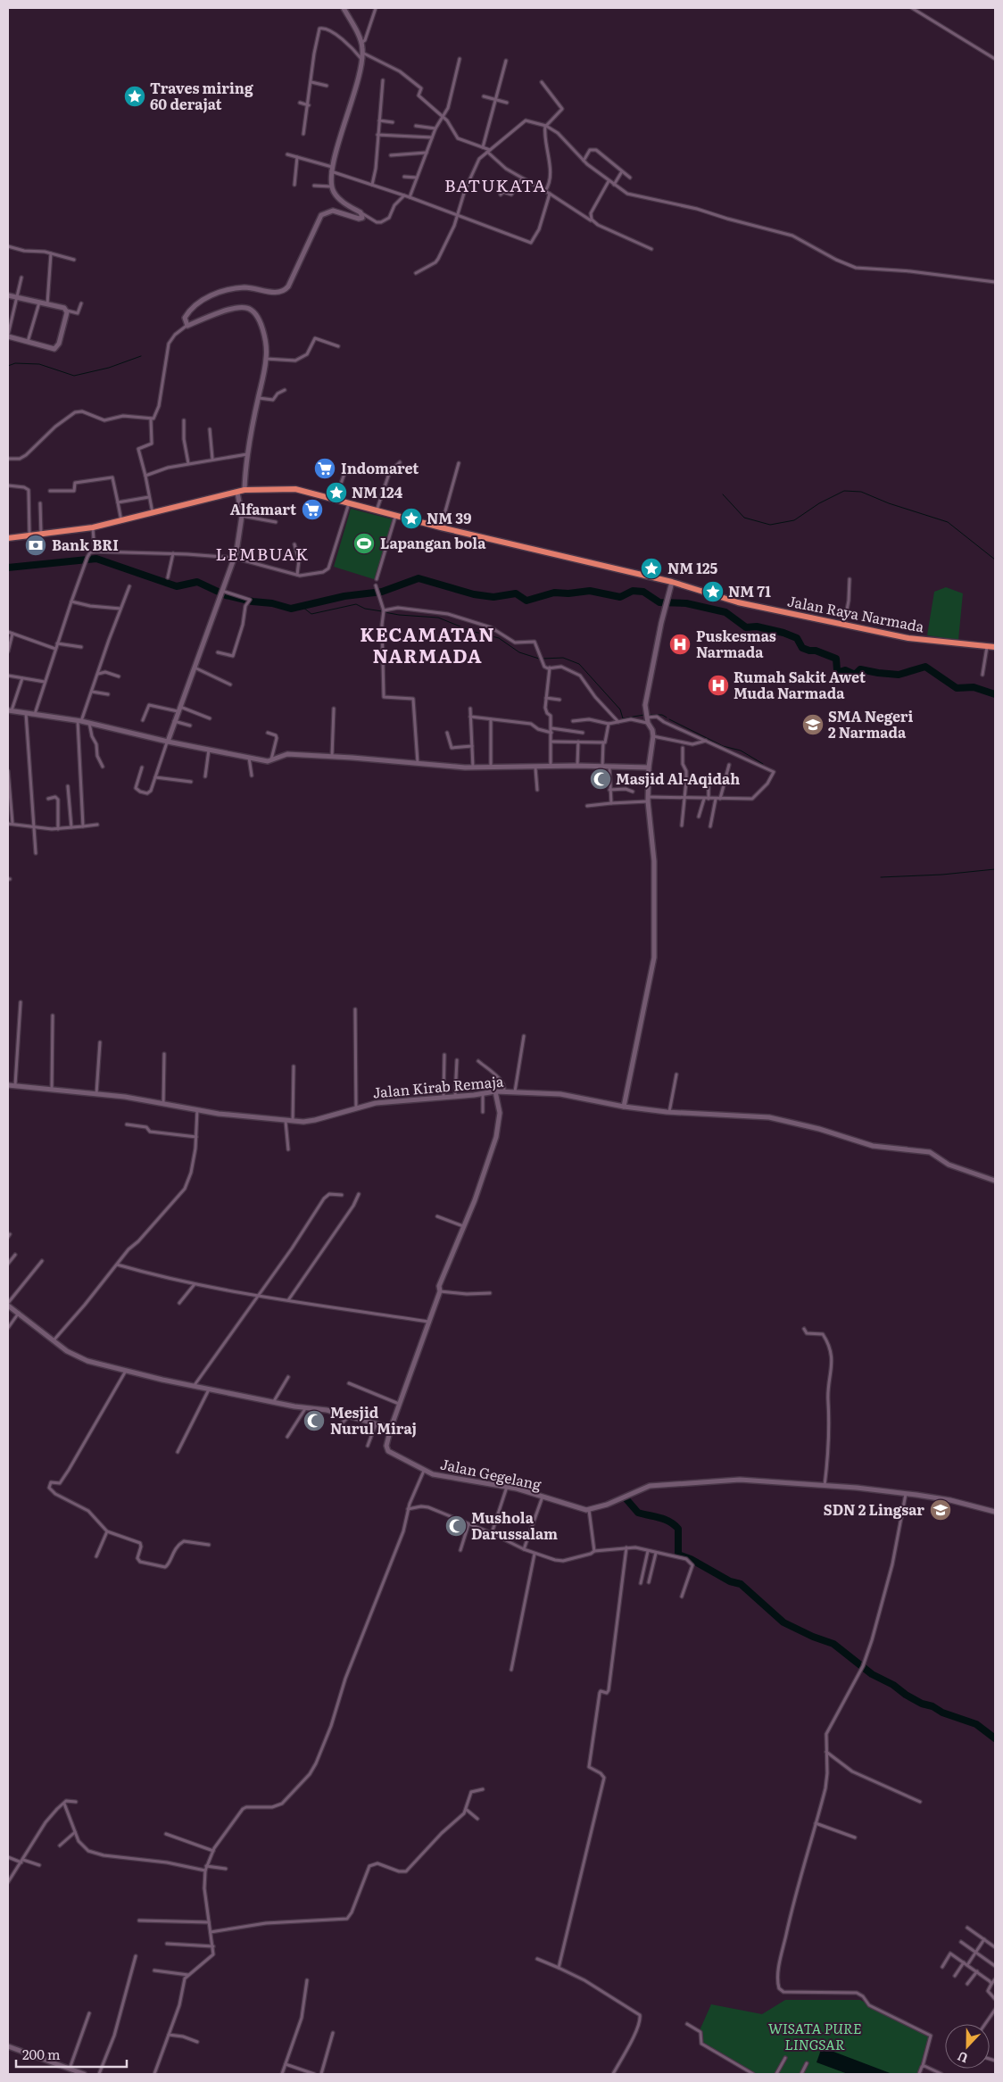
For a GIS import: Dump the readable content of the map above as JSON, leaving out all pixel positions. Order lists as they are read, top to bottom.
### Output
{
  "streets": {
    "highway": ["Jalan Raya Narmada"],
    "street": ["Jalan Kirab Remaja", "Jalan Gegelang"]
  },
  "districts": ["BATUKATA", "LEMBUAK", "KECAMATAN NARMADA"],
  "parks": ["WISATA PURE LINGSAR"],
  "places": {
    "place": [
      "Traves miring 60 derajat",
      "NM 124",
      "NM 39",
      "NM 125",
      "NM 71"
    ],
    "supermarket": ["Indomaret", "Alfamart"],
    "sports": ["Lapangan bola"],
    "bank": ["Bank BRI"],
    "hospital": ["Puskesmas Narmada", "Rumah Sakit Awet Muda Narmada"],
    "school or university": ["SMA Negeri 2 Narmada", "SDN 2 Lingsar"],
    "mosque": ["Masjid Al-Aqidah", "Mesjid Nurul Miraj", "Mushola Darussalam"]
  },
  "scale_bar": "200 m",
  "north": "bottom"
}
